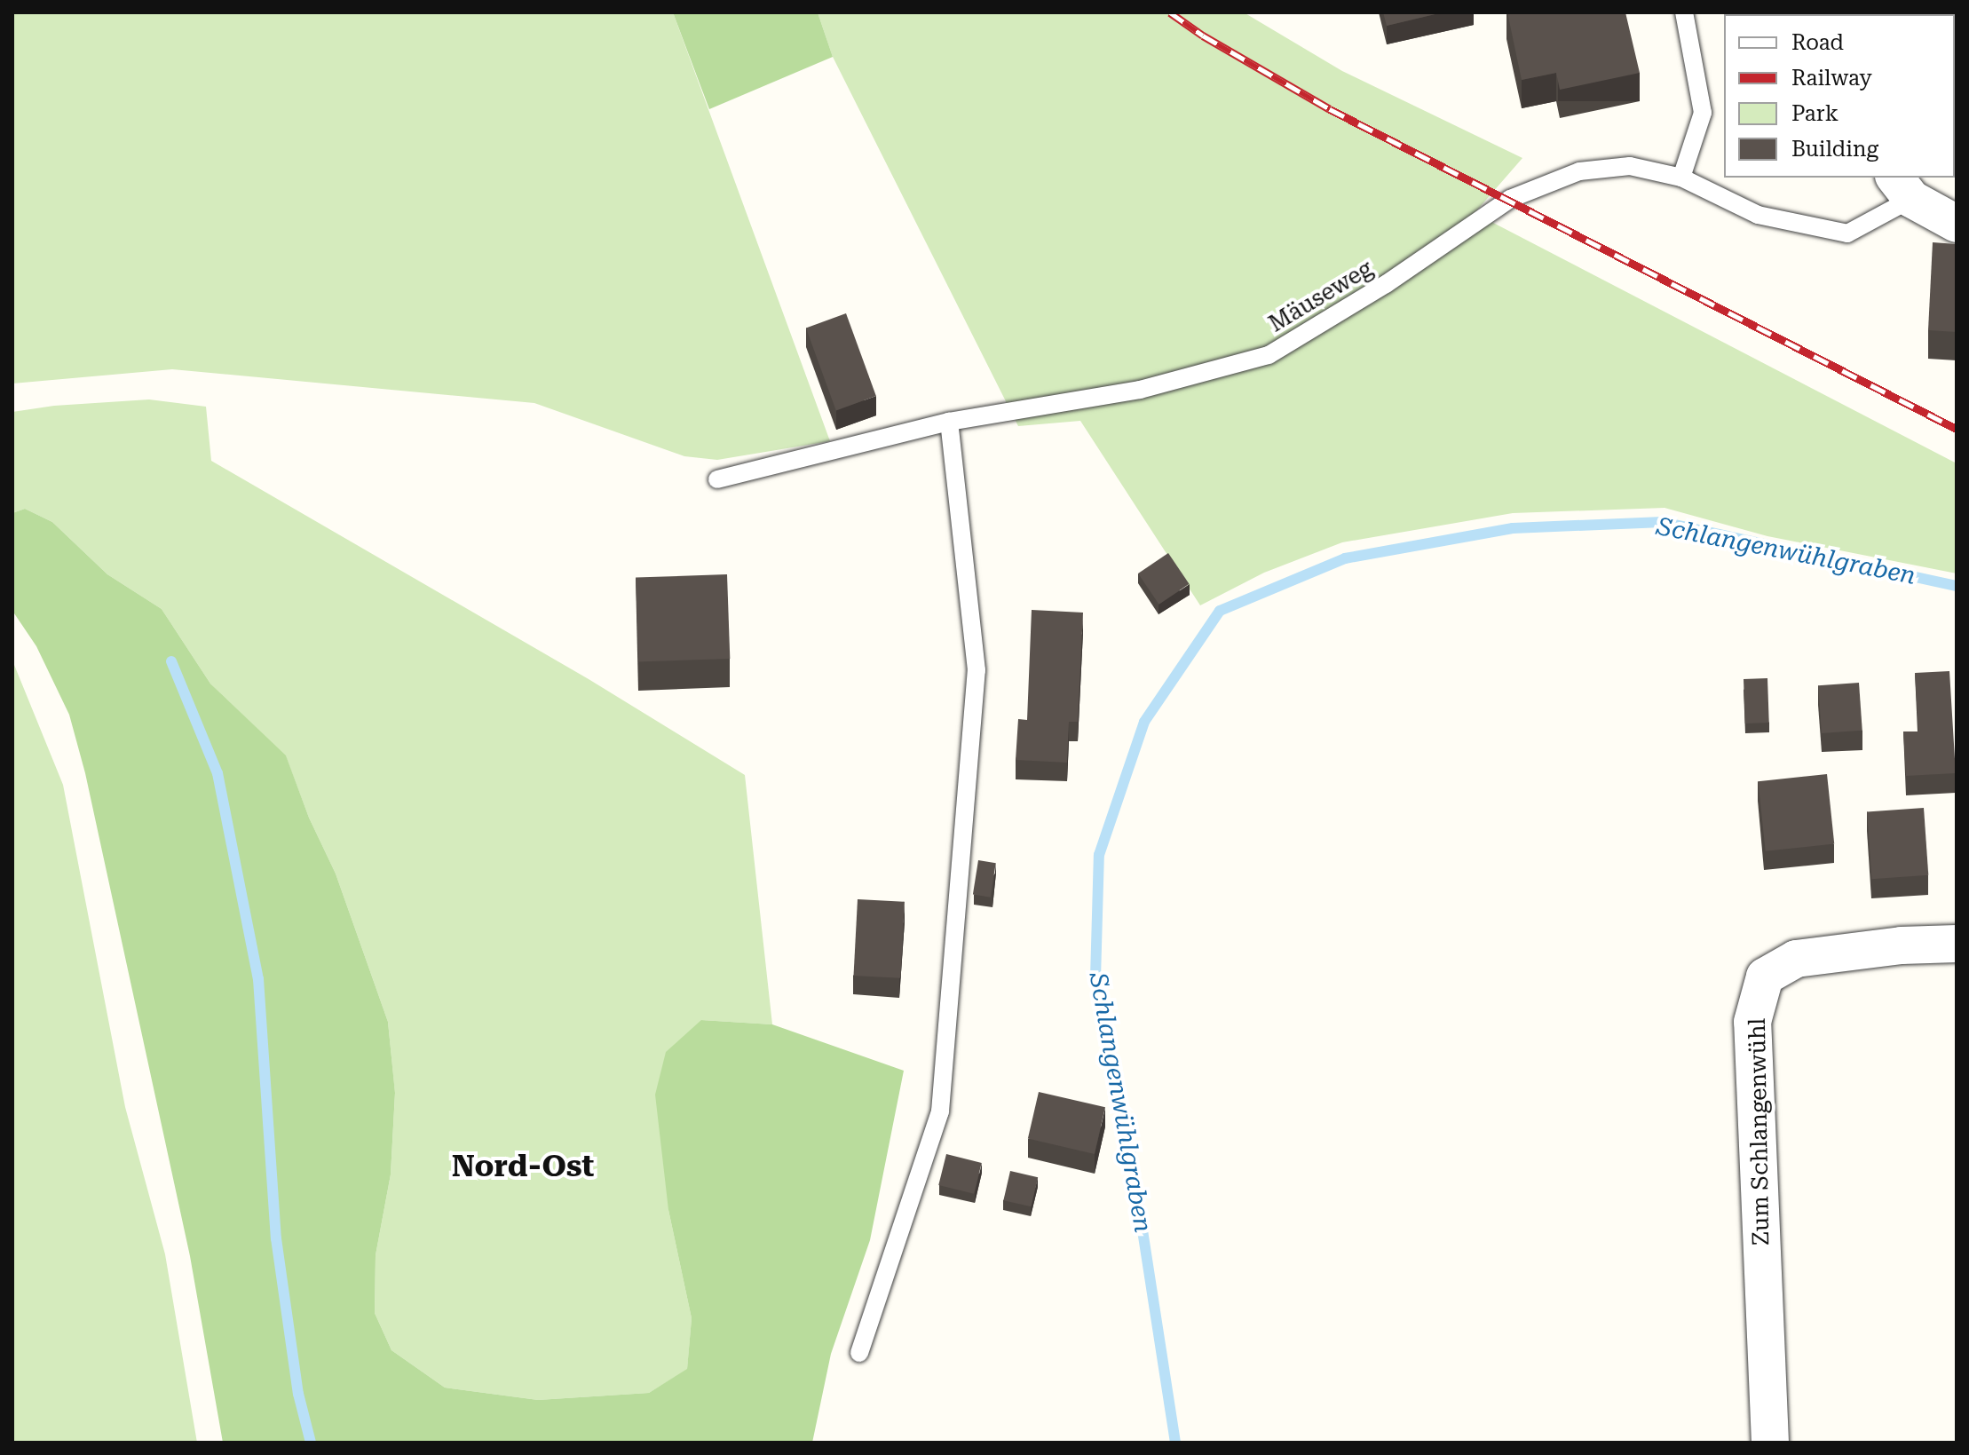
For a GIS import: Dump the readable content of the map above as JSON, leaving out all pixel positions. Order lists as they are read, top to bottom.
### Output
{
  "streets": {
    "street": ["Zum Schlangenwühl"],
    "lane": ["Mäuseweg"]
  },
  "districts": ["Nord-Ost"],
  "water": ["Schlangenwühlgraben"],
  "legend": [
    "Road",
    "Railway",
    "Park",
    "Building"
  ]
}
